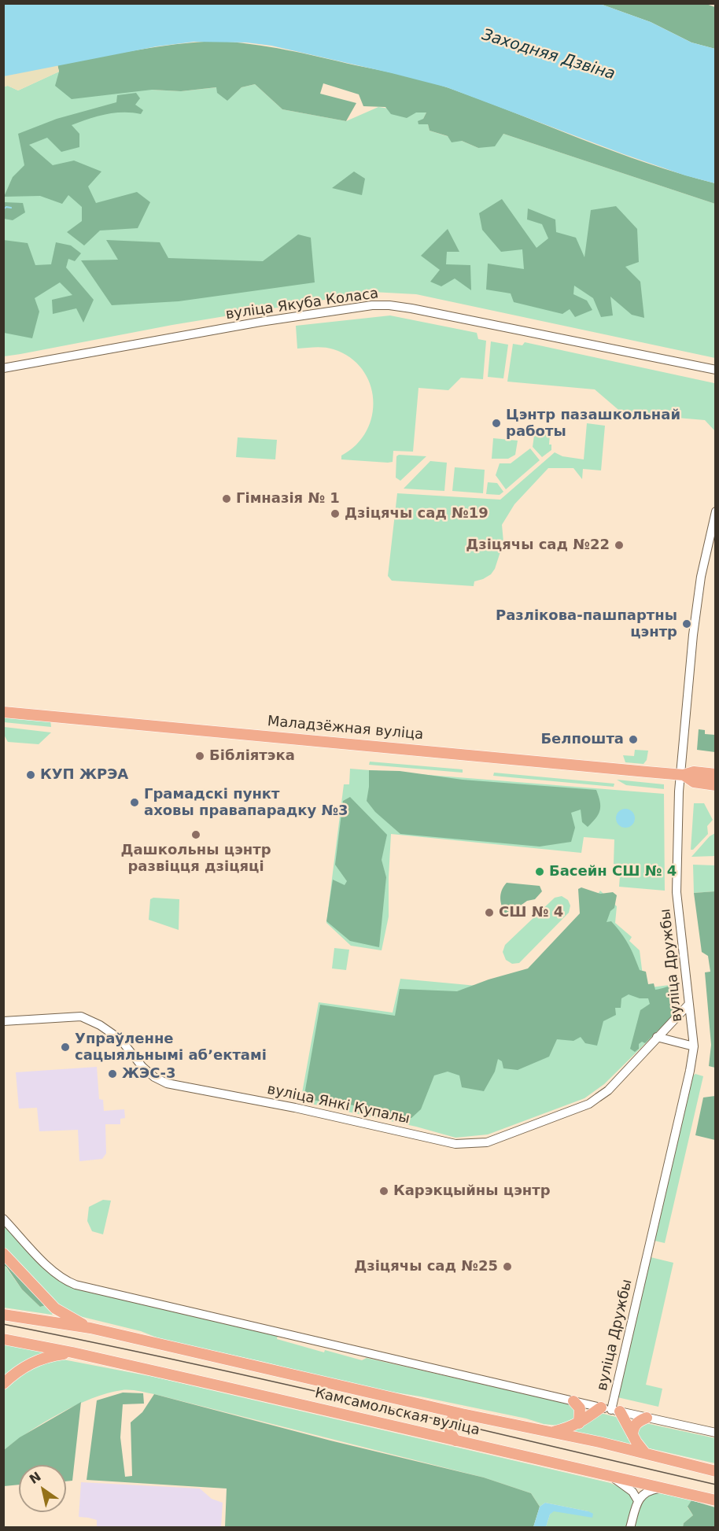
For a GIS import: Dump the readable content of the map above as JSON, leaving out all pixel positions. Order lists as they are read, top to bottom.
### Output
{
  "streets": {
    "main road": ["Маладзёжная вуліца", "Камсамольская вуліца"],
    "street": ["вуліца Якуба Коласа", "вуліца Дружбы", "вуліца Янкі Купалы"]
  },
  "crossings": [
    ["Маладзёжная вуліца", "вуліца Дружбы"],
    ["вуліца Дружбы", "вуліца Янкі Купалы"]
  ],
  "water": ["Заходняя Дзвіна"],
  "places": [
    "Цэнтр пазашкольнай работы",
    "Гімназія № 1",
    "Дзіцячы сад №19",
    "Дзіцячы сад №22",
    "Разлікова-пашпартны цэнтр",
    "Белпошта",
    "Бібліятэка",
    "КУП ЖРЭА",
    "Грамадскі пункт аховы правапарадку №3",
    "Дашкольны цэнтр развіцця дзіцяці",
    "Басейн СШ № 4",
    "СШ № 4",
    "Упраўленне сацыяльнымі абʼектамі",
    "ЖЭС-3",
    "Карэкцыйны цэнтр",
    "Дзіцячы сад №25"
  ],
  "north": "top left"
}
